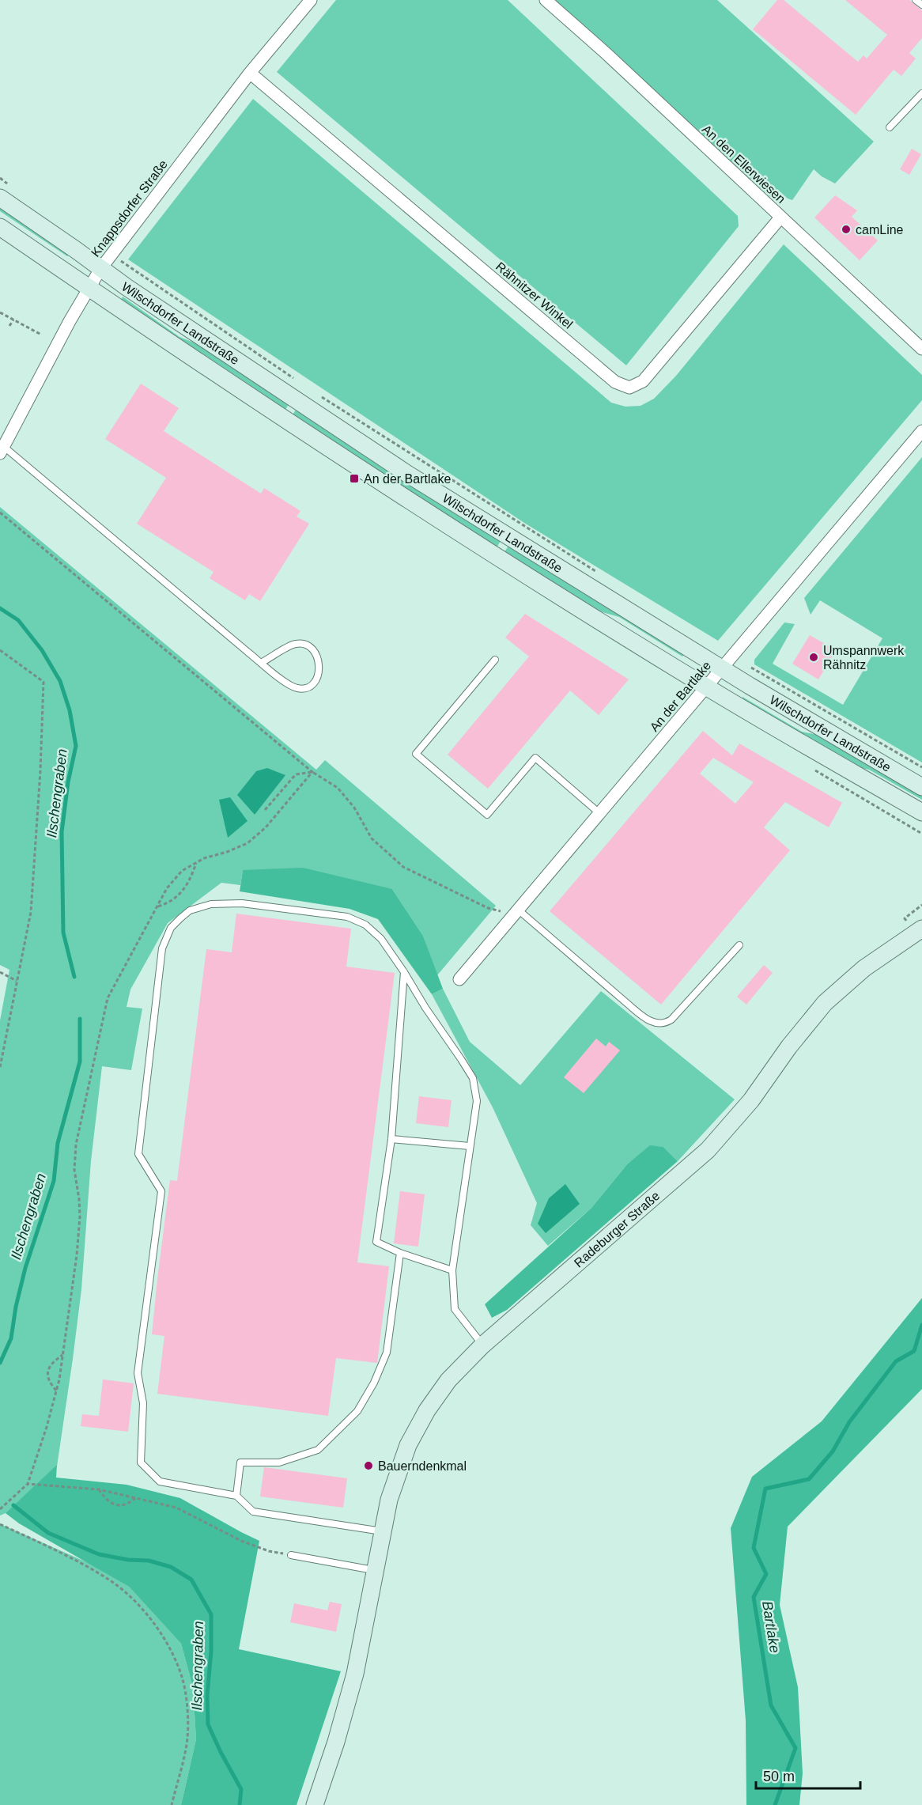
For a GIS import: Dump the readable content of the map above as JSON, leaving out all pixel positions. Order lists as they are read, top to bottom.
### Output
{
  "streets": {
    "main road": ["Wilschdorfer Landstraße", "Radeburger Straße"],
    "street": [
      "An den Ellerwiesen",
      "Knappsdorfer Straße",
      "Rähnitzer Winkel",
      "An der Bartlake"
    ]
  },
  "crossings": [
    ["An den Ellerwiesen", "Rähnitzer Winkel"],
    ["Knappsdorfer Straße", "Rähnitzer Winkel"],
    ["Knappsdorfer Straße", "Wilschdorfer Landstraße"],
    ["Wilschdorfer Landstraße", "An der Bartlake"]
  ],
  "water": ["Ilschengraben", "Bartlake"],
  "places": {
    "other": ["camLine", "Umspannwerk Rähnitz", "Bauerndenkmal"],
    "transit": ["An der Bartlake"]
  },
  "scale_bar": "50 m"
}
